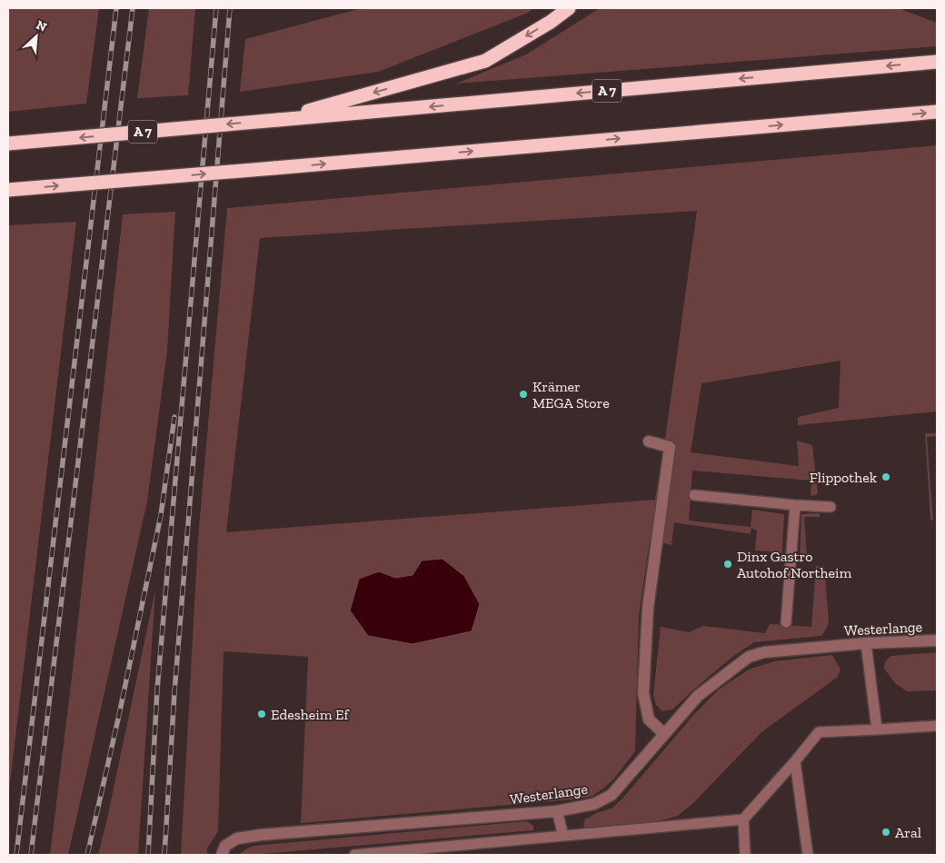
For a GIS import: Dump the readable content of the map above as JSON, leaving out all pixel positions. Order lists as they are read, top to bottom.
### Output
{
  "streets": {
    "highway": ["A 7"],
    "street": ["Westerlange"]
  },
  "places": [
    "Krämer MEGA Store",
    "Flippothek",
    "Dinx Gastro Autohof Northeim",
    "Edesheim Ef",
    "Aral"
  ],
  "north": "top right"
}
